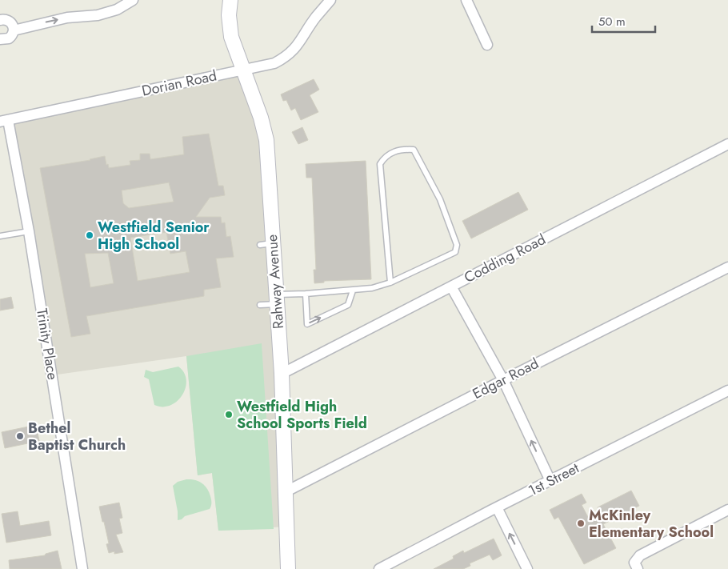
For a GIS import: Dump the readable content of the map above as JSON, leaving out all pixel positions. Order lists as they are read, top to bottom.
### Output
{
  "streets": {
    "street": [
      "Dorian Road",
      "Codding Road",
      "Rahway Avenue",
      "Trinity Place",
      "Edgar Road",
      "1st Street"
    ]
  },
  "crossings": [
    ["Dorian Road", "Rahway Avenue"],
    ["Dorian Road", "Trinity Place"],
    ["Codding Road", "Rahway Avenue"],
    ["Rahway Avenue", "Edgar Road"]
  ],
  "places": [
    "Westfield Senior High School",
    "Westfield High School Sports Field",
    "Bethel Baptist Church",
    "McKinley Elementary School"
  ],
  "scale_bar": "50 m"
}
